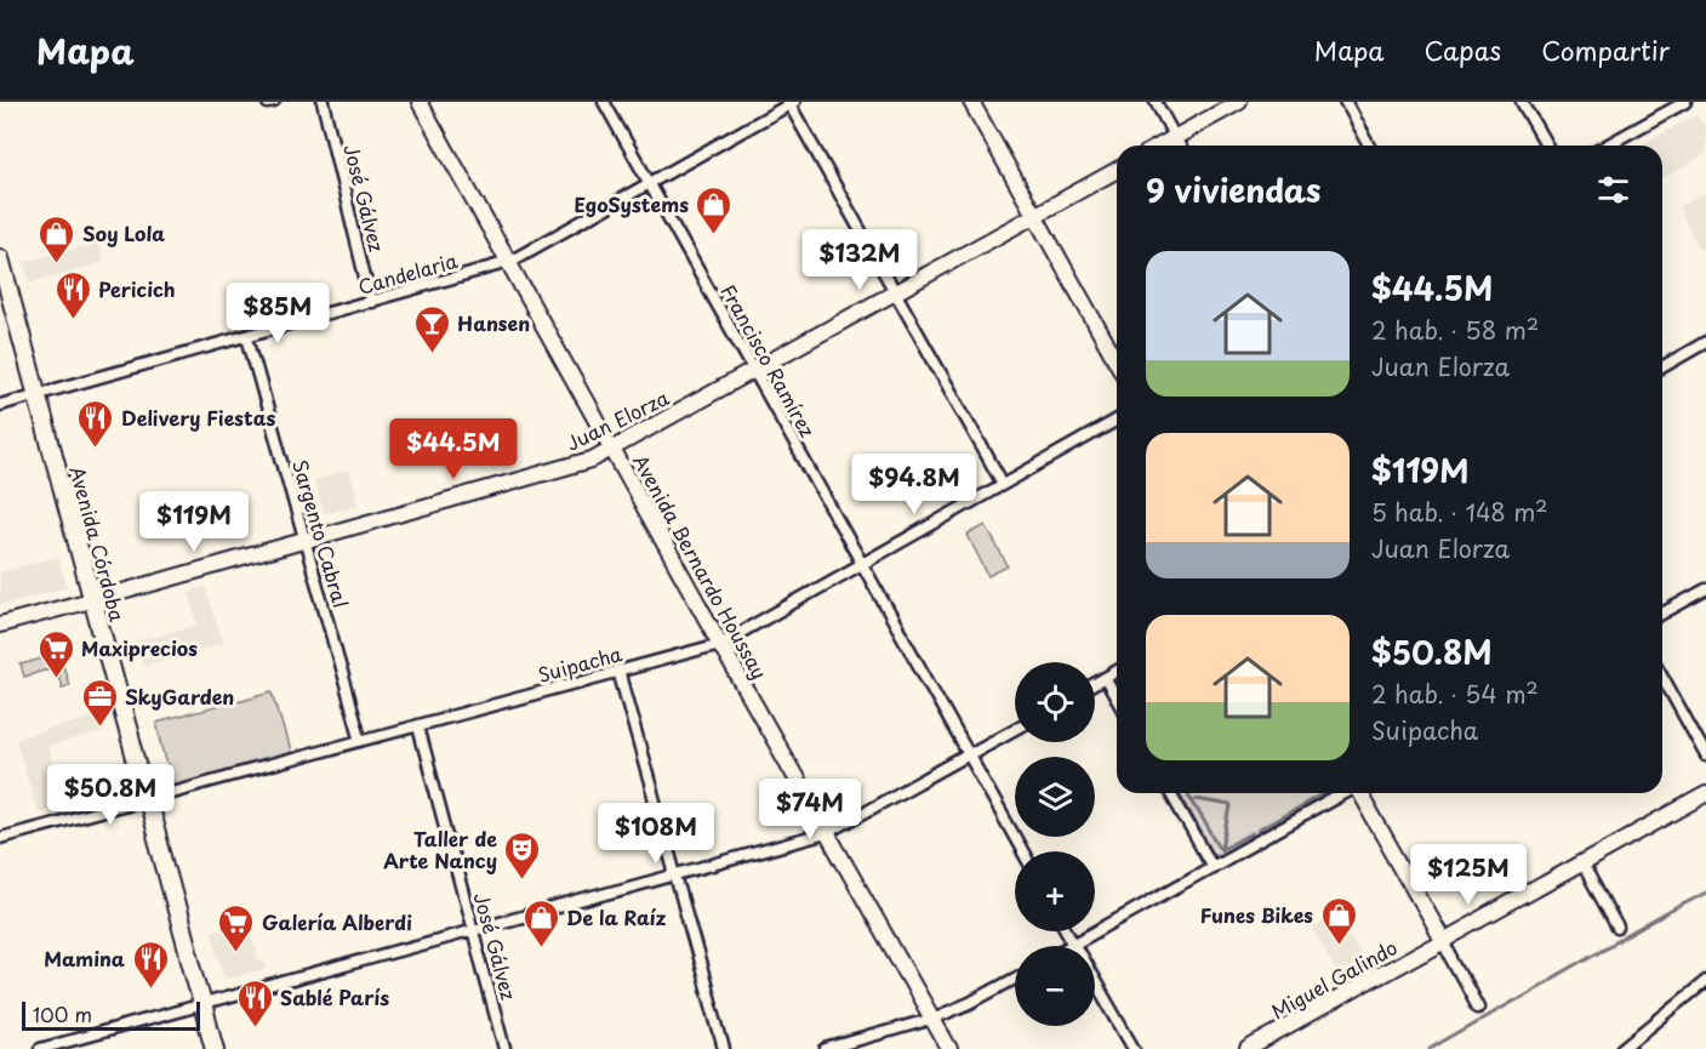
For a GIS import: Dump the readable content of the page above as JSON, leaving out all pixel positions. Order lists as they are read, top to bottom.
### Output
{
  "streets": {
    "main road": ["Avenida Córdoba"],
    "street": [
      "José Gálvez",
      "Candelaria",
      "Francisco Ramírez",
      "Juan Elorza",
      "Sargento Cabral",
      "Avenida Bernardo Houssay",
      "Suipacha",
      "Miguel Galindo"
    ]
  },
  "crossings": [
    ["José Gálvez", "Candelaria"],
    ["José Gálvez", "Suipacha"],
    ["Candelaria", "Francisco Ramírez"],
    ["Candelaria", "Sargento Cabral"],
    ["Candelaria", "Avenida Córdoba"],
    ["Candelaria", "Avenida Bernardo Houssay"],
    ["Francisco Ramírez", "Juan Elorza"],
    ["Francisco Ramírez", "Suipacha"],
    ["Juan Elorza", "Sargento Cabral"],
    ["Juan Elorza", "Avenida Córdoba"],
    ["Juan Elorza", "Avenida Bernardo Houssay"],
    ["Sargento Cabral", "Suipacha"],
    ["Avenida Córdoba", "Suipacha"],
    ["Avenida Bernardo Houssay", "Suipacha"]
  ],
  "places": {
    "shop": [
      "EgoSystems",
      "Soy Lola",
      "Funes Bikes",
      "De la Raíz"
    ],
    "restaurant": [
      "Pericich",
      "Delivery Fiestas",
      "Mamina",
      "Sablé París"
    ],
    "bar": ["Hansen"],
    "supermarket": ["Maxiprecios", "Galería Alberdi"],
    "office": ["SkyGarden"],
    "theatre": ["Taller de Arte Nancy"]
  },
  "scale_bar": "100 m",
  "page": {
    "header": "Mapa",
    "nav": ["Mapa", "Capas", "Compartir"],
    "heading": "9 viviendas",
    "price": [
      "$132M",
      "$85M",
      "$44.5M",
      "$94.8M",
      "$119M",
      "$50.8M",
      "$74M",
      "$108M",
      "$125M"
    ],
    "list": [
      {
        "name": "$44.5M",
        "note": "2 hab. · 58 m² · Juan Elorza"
      },
      {
        "name": "$119M",
        "note": "5 hab. · 148 m² · Juan Elorza"
      },
      {
        "name": "$50.8M",
        "note": "2 hab. · 54 m² · Suipacha"
      }
    ],
    "map_buttons": ["+", "−"],
    "scale": "100 m"
  }
}
